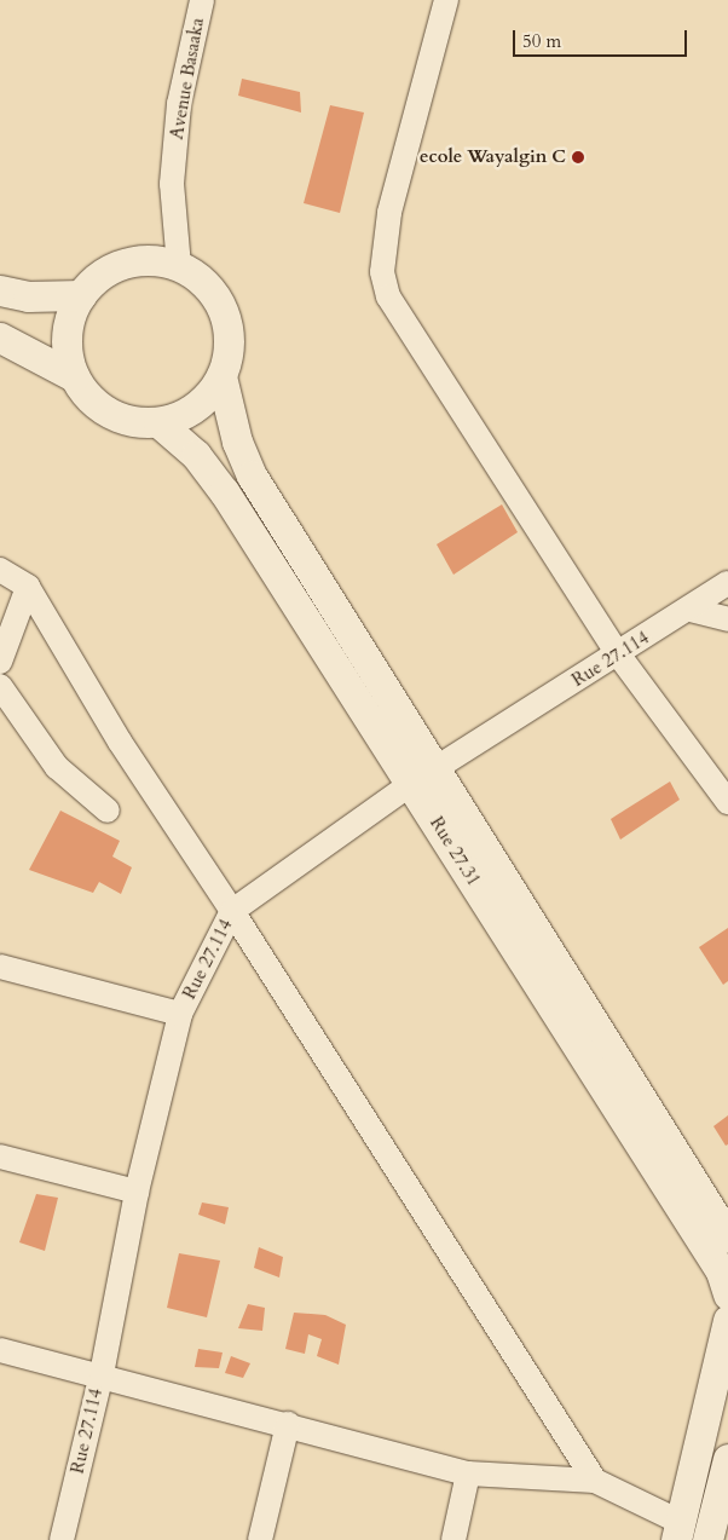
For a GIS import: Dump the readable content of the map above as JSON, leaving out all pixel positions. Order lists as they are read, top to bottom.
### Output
{
  "streets": {
    "street": ["Avenue Basaaka", "Rue 27.114", "Rue 27.31"]
  },
  "crossings": [
    ["Avenue Basaaka", "Rue 27.31"],
    ["Rue 27.114", "Rue 27.31"]
  ],
  "places": ["ecole Wayalgin C"],
  "scale_bar": "50 m"
}
